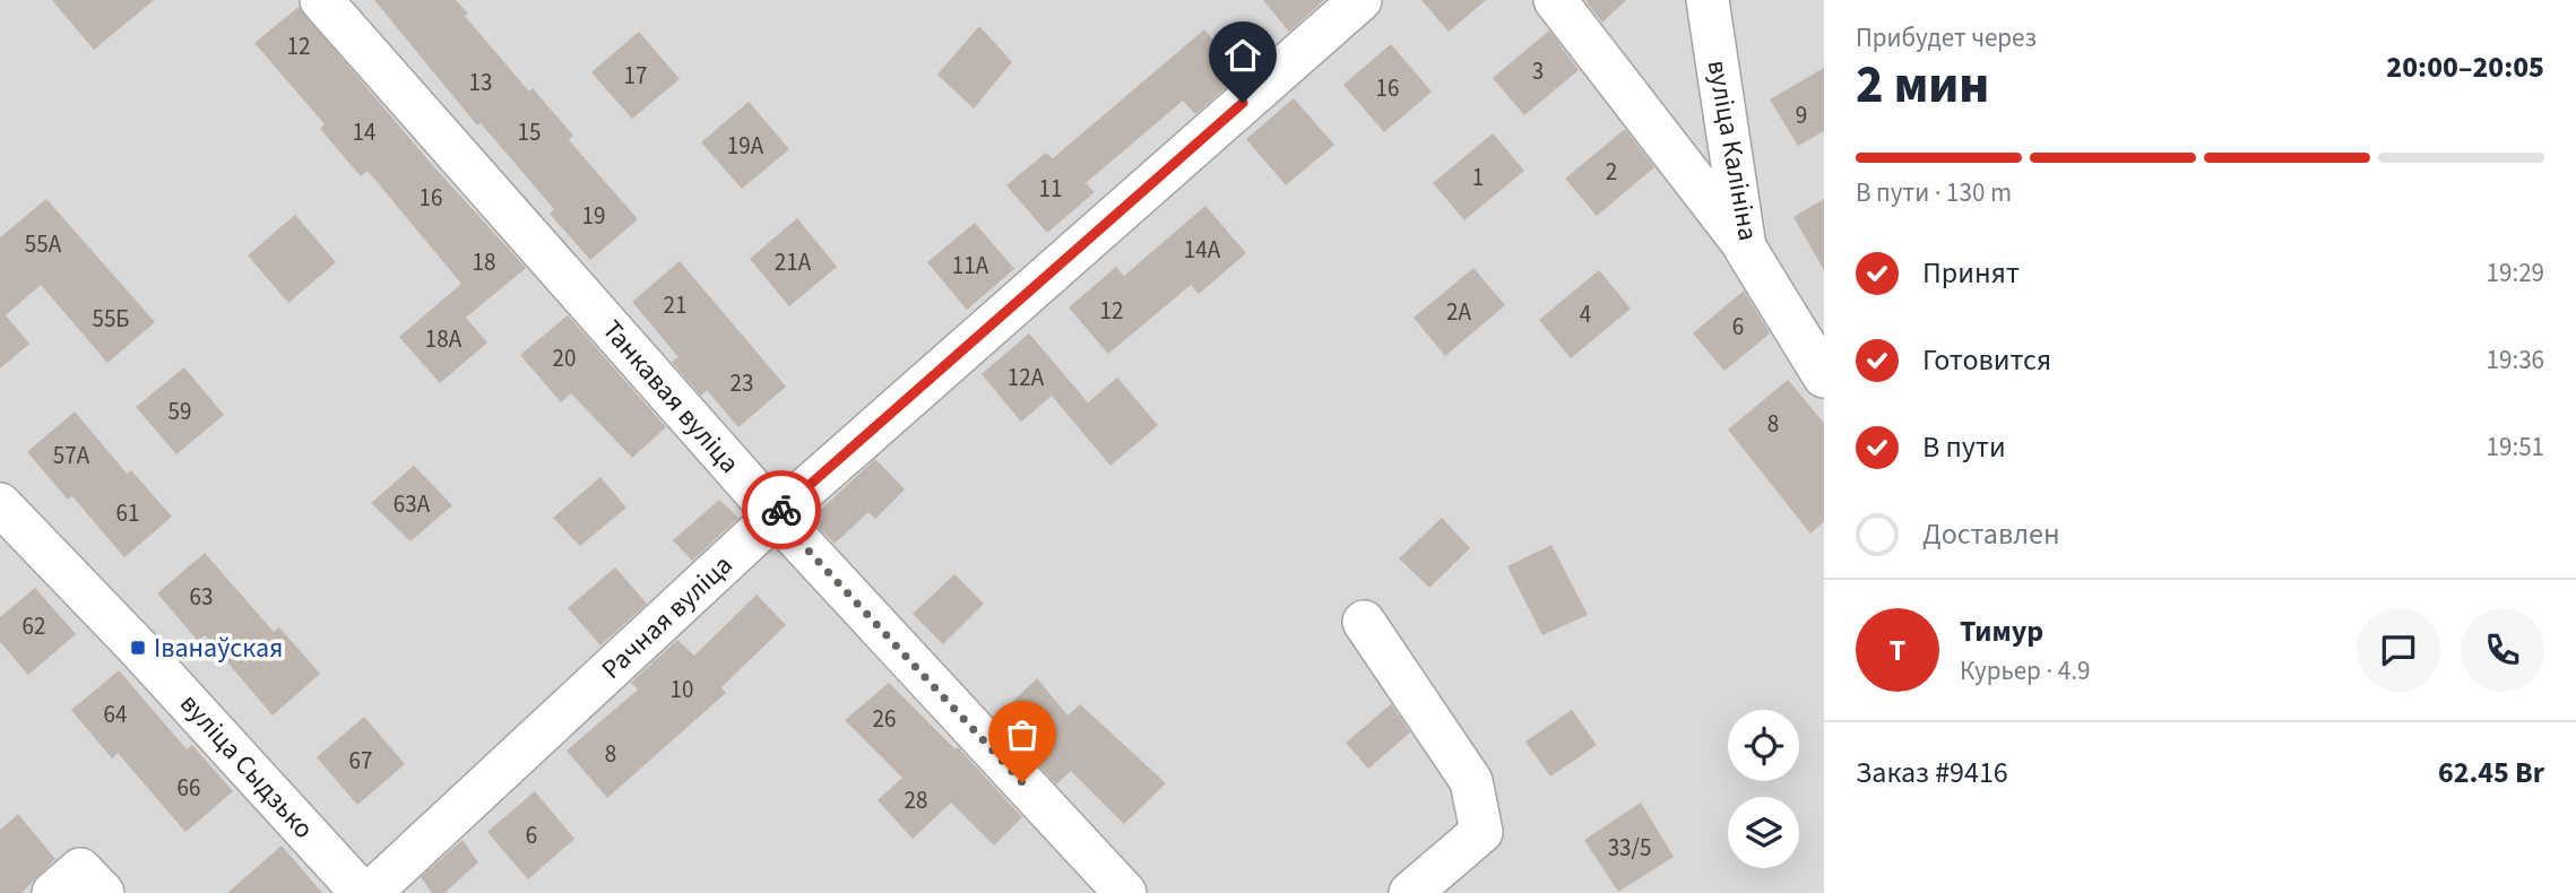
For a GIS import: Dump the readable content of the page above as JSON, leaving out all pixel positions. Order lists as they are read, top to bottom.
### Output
{
  "streets": {
    "street": [
      "вуліца Калініна",
      "Танкавая вуліца",
      "Рачная вуліца",
      "вуліца Сыдзько"
    ]
  },
  "crossings": [
    ["Танкавая вуліца", "Рачная вуліца"]
  ],
  "places": {
    "transit": ["Іванаўская"]
  },
  "house_numbers": [
    "12",
    "3",
    "17",
    "13",
    "16",
    "9",
    "14",
    "15",
    "19А",
    "2",
    "1",
    "11",
    "16",
    "19",
    "55А",
    "14А",
    "18",
    "21А",
    "11А",
    "21",
    "12",
    "2А",
    "4",
    "55Б",
    "6",
    "18А",
    "20",
    "12А",
    "23",
    "59",
    "8",
    "57А",
    "63А",
    "61",
    "63",
    "62",
    "10",
    "64",
    "26",
    "8",
    "67",
    "66",
    "28",
    "6",
    "33/5"
  ],
  "page": {
    "heading": ["2 мин", "Прибудет через", "20:00–20:05"],
    "panel": [
      "Тимур",
      "Курьер · 4.9",
      "Заказ #9416",
      "62.45 Br"
    ],
    "bar": "В пути · 130 m",
    "list": [
      ["Принят", "19:29"],
      ["Готовится", "19:36"],
      ["В пути", "19:51"],
      "Доставлен"
    ],
    "round": "Т"
  }
}
